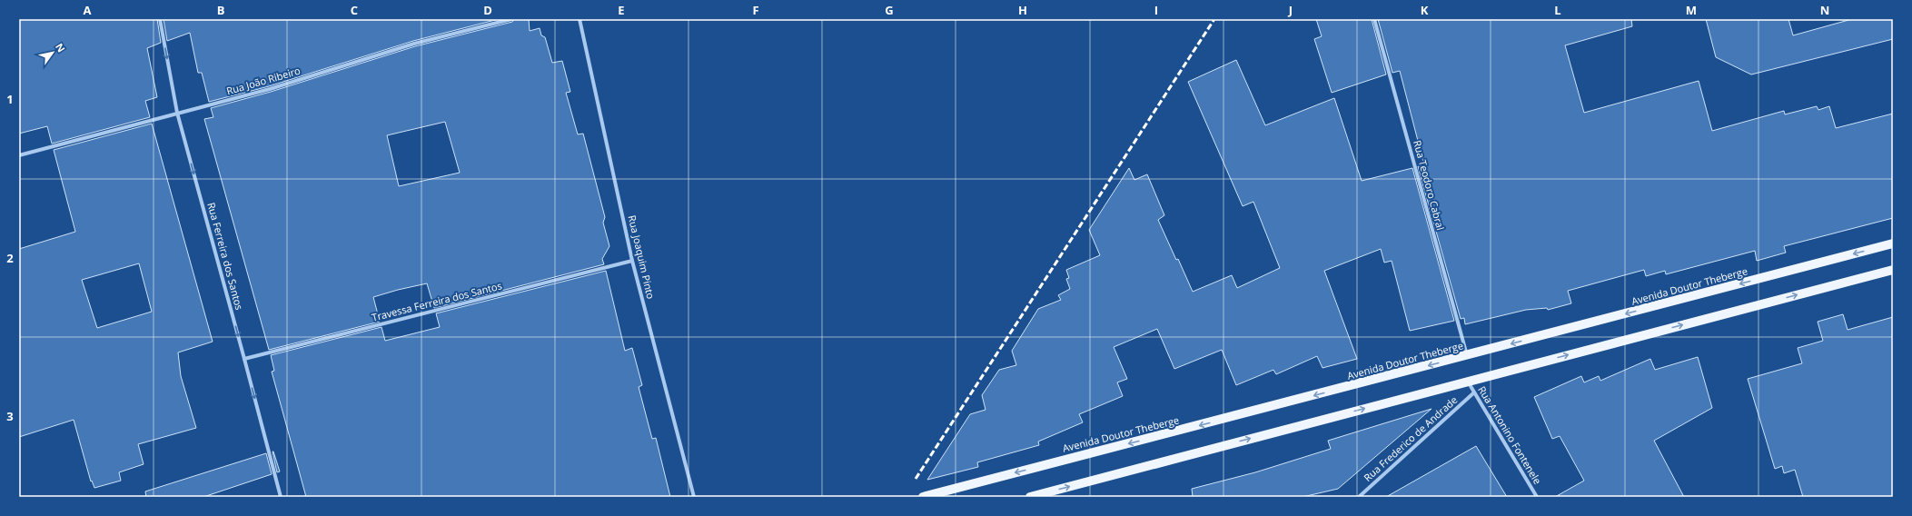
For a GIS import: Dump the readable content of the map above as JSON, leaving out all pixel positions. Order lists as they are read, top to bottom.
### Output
{
  "streets": {
    "main road": ["Avenida Doutor Theberge"],
    "street": [
      "Rua João Ribeiro",
      "Rua Teodoro Cabral",
      "Rua Ferreira dos Santos",
      "Rua Joaquim Pinto",
      "Travessa Ferreira dos Santos",
      "Rua Antonino Fontenele",
      "Rua Frederico de Andrade"
    ]
  },
  "crossings": [
    ["Rua João Ribeiro", "Rua Ferreira dos Santos"],
    ["Rua Teodoro Cabral", "Avenida Doutor Theberge"],
    ["Rua Ferreira dos Santos", "Travessa Ferreira dos Santos"],
    ["Rua Joaquim Pinto", "Travessa Ferreira dos Santos"],
    ["Rua Antonino Fontenele", "Rua Frederico de Andrade"]
  ],
  "one_way": ["Rua Ferreira dos Santos"],
  "north": "top right",
  "grid": {
    "columns": [
      "A",
      "B",
      "C",
      "D",
      "E",
      "F",
      "G",
      "H",
      "I",
      "J",
      "K",
      "L",
      "M",
      "N"
    ],
    "rows": ["1", "2", "3"]
  }
}
